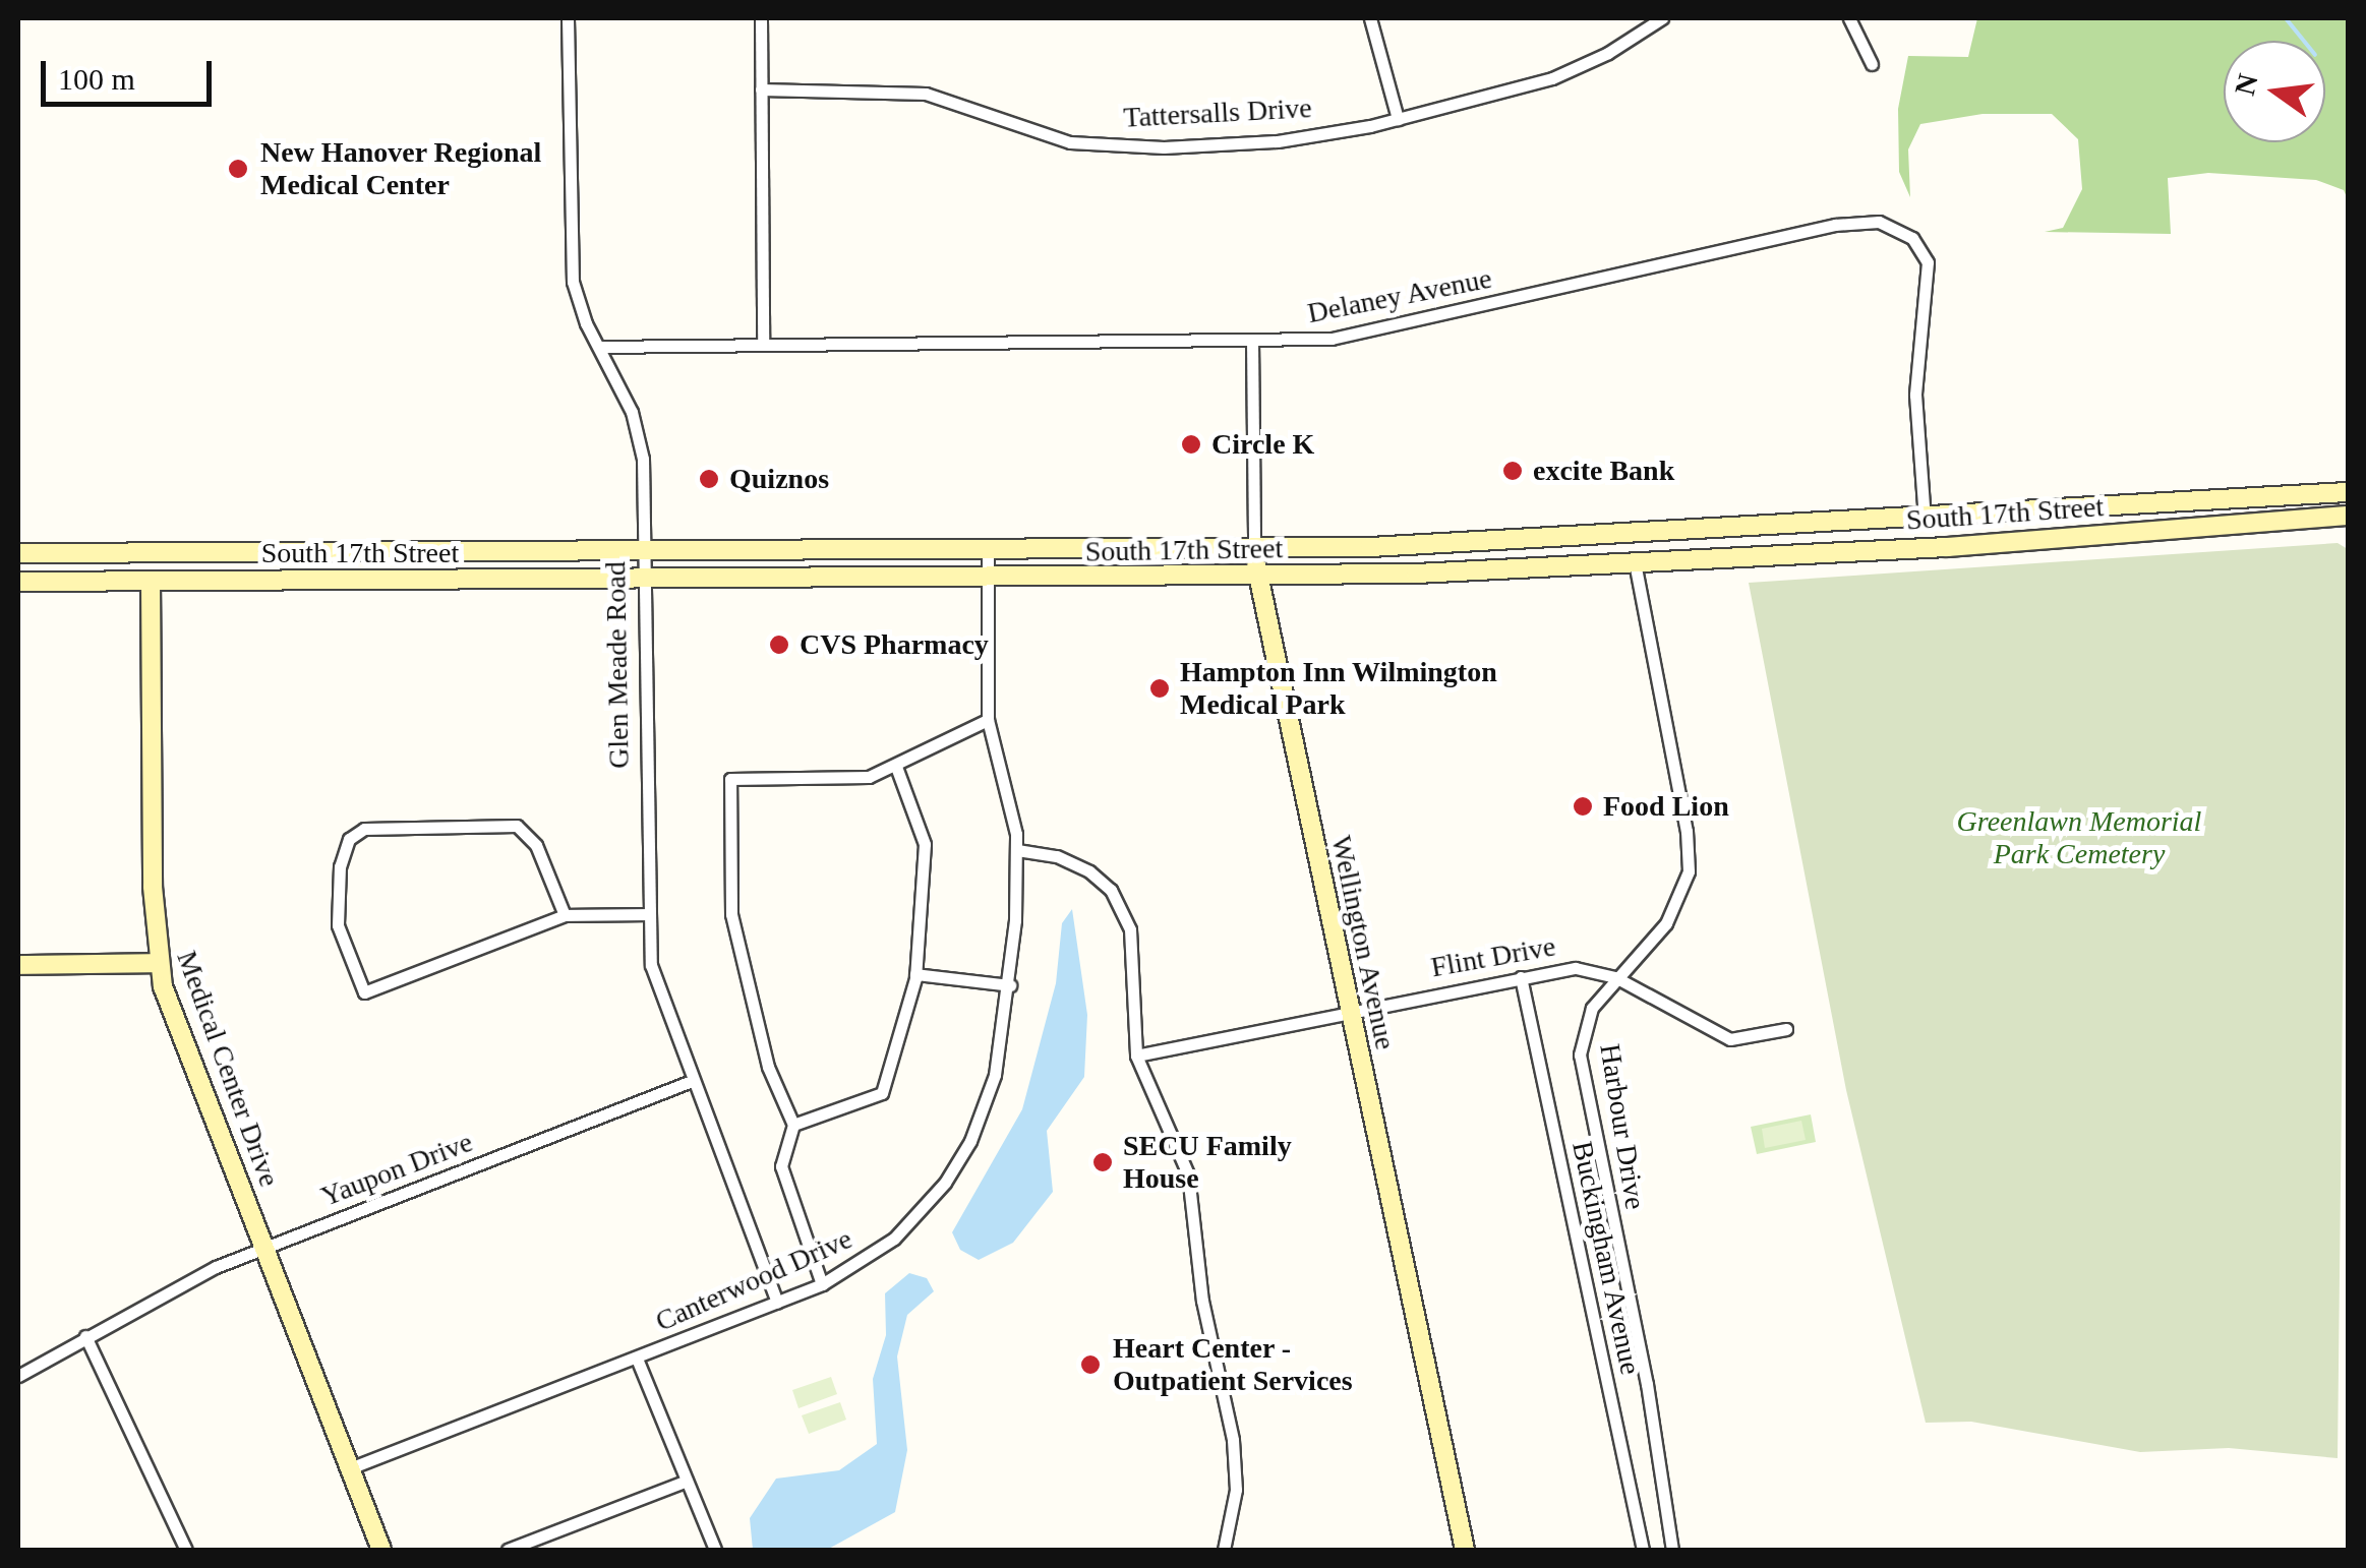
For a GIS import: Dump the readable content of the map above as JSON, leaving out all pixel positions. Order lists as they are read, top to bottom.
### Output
{
  "streets": {
    "main road": ["South 17th Street", "Wellington Avenue", "Medical Center Drive"],
    "street": [
      "Tattersalls Drive",
      "Delaney Avenue",
      "Glen Meade Road",
      "Flint Drive",
      "Harbour Drive",
      "Yaupon Drive",
      "Buckingham Avenue",
      "Canterwood Drive"
    ]
  },
  "crossings": [
    ["Delaney Avenue", "South 17th Street"],
    ["Delaney Avenue", "Glen Meade Road"],
    ["Delaney Avenue", "Wellington Avenue"],
    ["South 17th Street", "Glen Meade Road"],
    ["South 17th Street", "Wellington Avenue"],
    ["South 17th Street", "Medical Center Drive"],
    ["South 17th Street", "Harbour Drive"],
    ["South 17th Street", "Canterwood Drive"],
    ["Glen Meade Road", "Yaupon Drive"],
    ["Glen Meade Road", "Canterwood Drive"],
    ["Wellington Avenue", "Flint Drive"],
    ["Flint Drive", "Harbour Drive"],
    ["Flint Drive", "Buckingham Avenue"],
    ["Medical Center Drive", "Yaupon Drive"],
    ["Medical Center Drive", "Canterwood Drive"]
  ],
  "parks": ["Greenlawn Memorial Park Cemetery"],
  "places": [
    "New Hanover Regional Medical Center",
    "Circle K",
    "excite Bank",
    "Quiznos",
    "CVS Pharmacy",
    "Hampton Inn Wilmington Medical Park",
    "Food Lion",
    "SECU Family House",
    "Heart Center - Outpatient Services"
  ],
  "scale_bar": "100 m",
  "north": "left"
}
